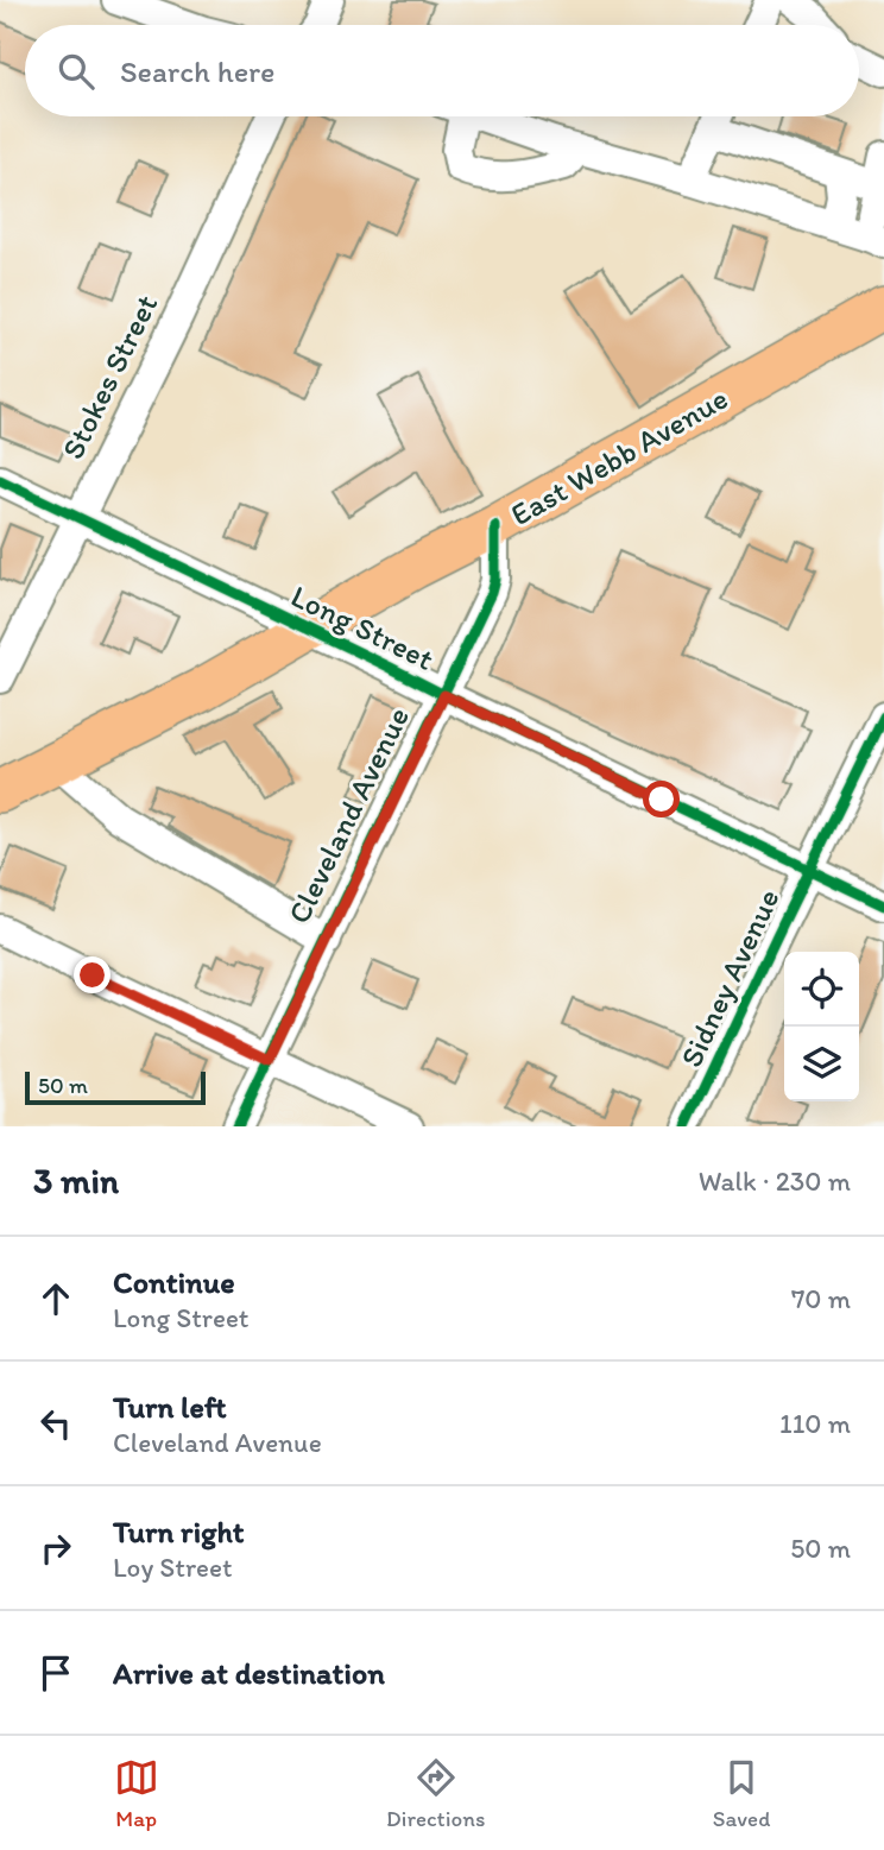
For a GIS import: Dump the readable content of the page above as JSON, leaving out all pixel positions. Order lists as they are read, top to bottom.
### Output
{
  "streets": {
    "highway": ["East Webb Avenue"],
    "street": [
      "Stokes Street",
      "Long Street",
      "Cleveland Avenue",
      "Sidney Avenue"
    ]
  },
  "crossings": [
    ["Stokes Street", "Long Street"],
    ["East Webb Avenue", "Long Street"],
    ["East Webb Avenue", "Cleveland Avenue"],
    ["Long Street", "Cleveland Avenue"],
    ["Long Street", "Sidney Avenue"]
  ],
  "scale_bar": "50 m",
  "page": {
    "search": "Search here",
    "scale": "50 m",
    "heading": ["3 min", "Walk · 230 m"],
    "list": [
      ["Continue", "Long Street", "70 m"],
      ["Turn left", "Cleveland Avenue", "110 m"],
      ["Turn right", "Loy Street", "50 m"],
      "Arrive at destination"
    ],
    "nav": ["Map", "Directions", "Saved"]
  }
}
